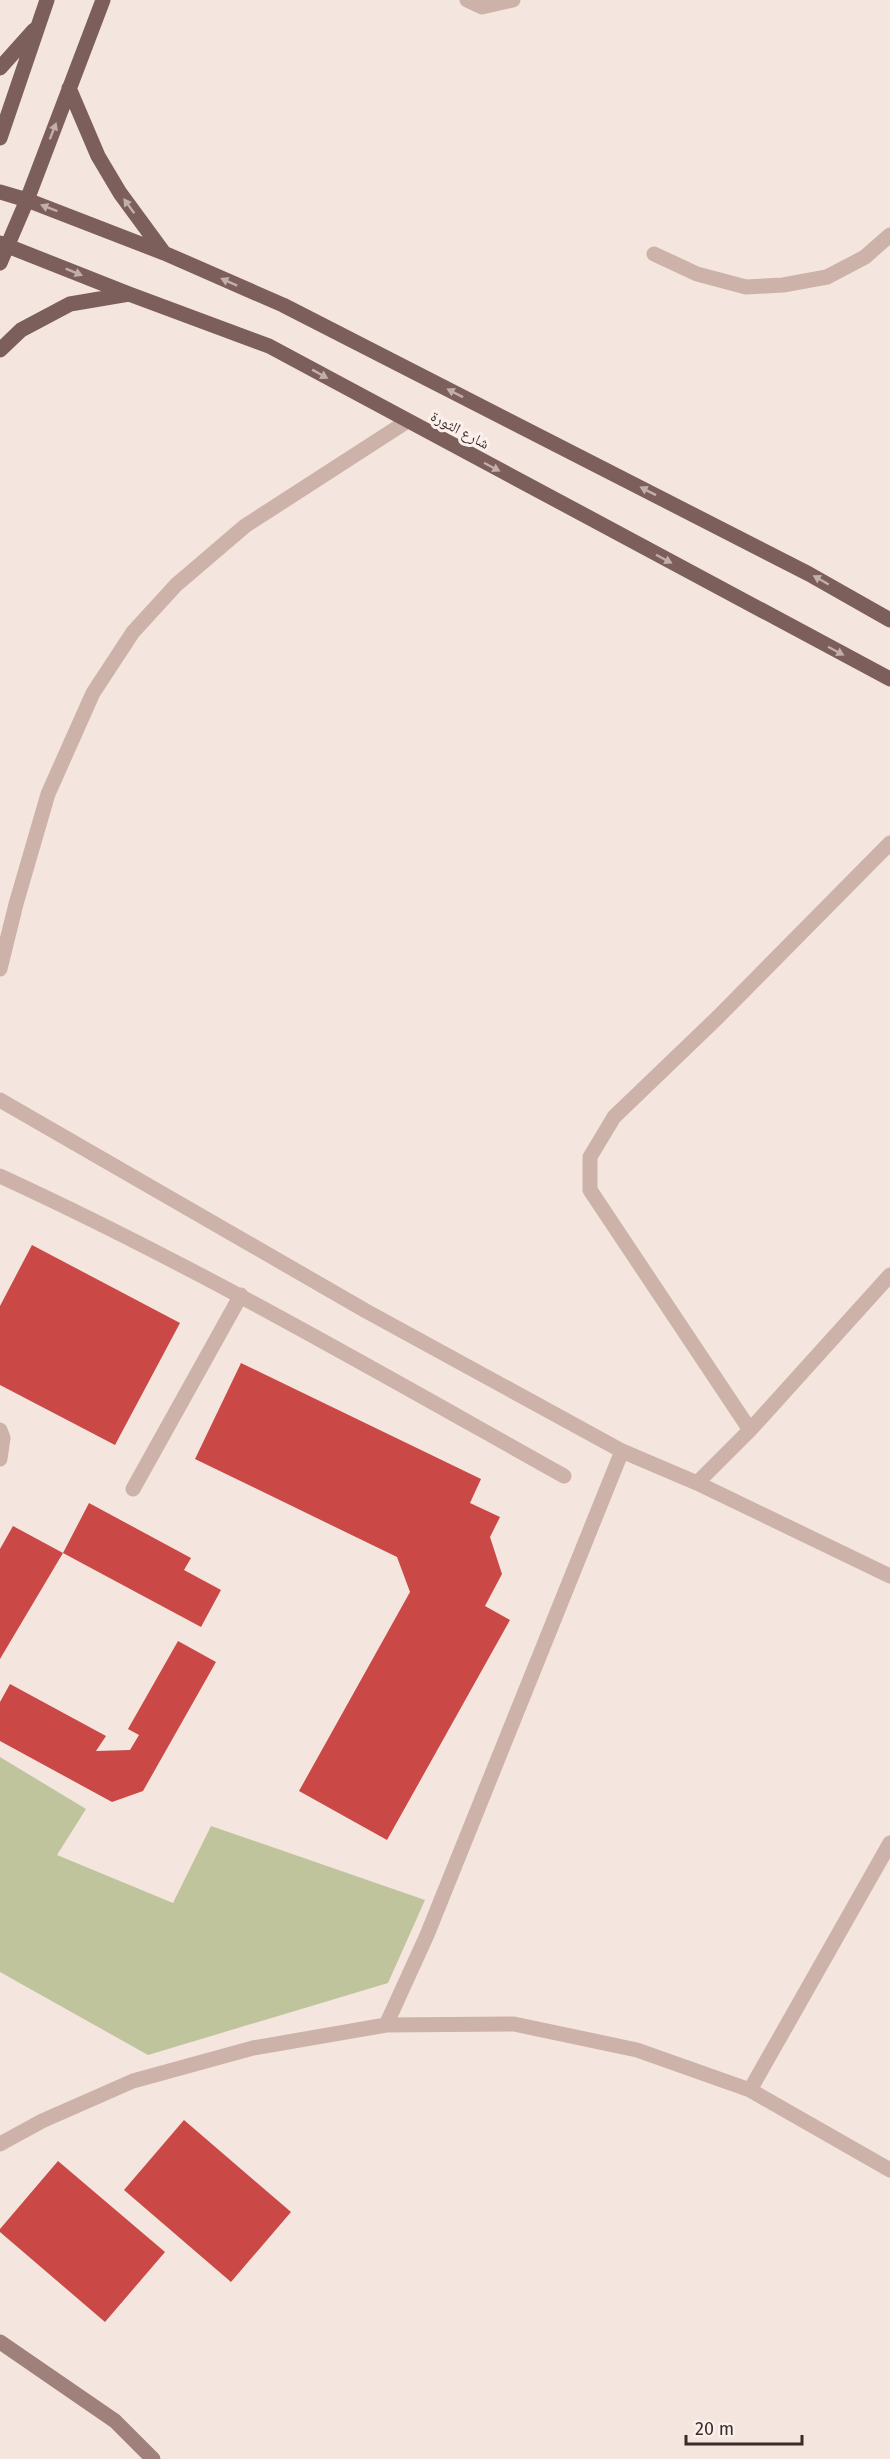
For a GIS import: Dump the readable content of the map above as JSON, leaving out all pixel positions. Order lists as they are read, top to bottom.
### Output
{
  "streets": {
    "main road": ["شارع الثورة"]
  },
  "scale_bar": "20 m"
}
